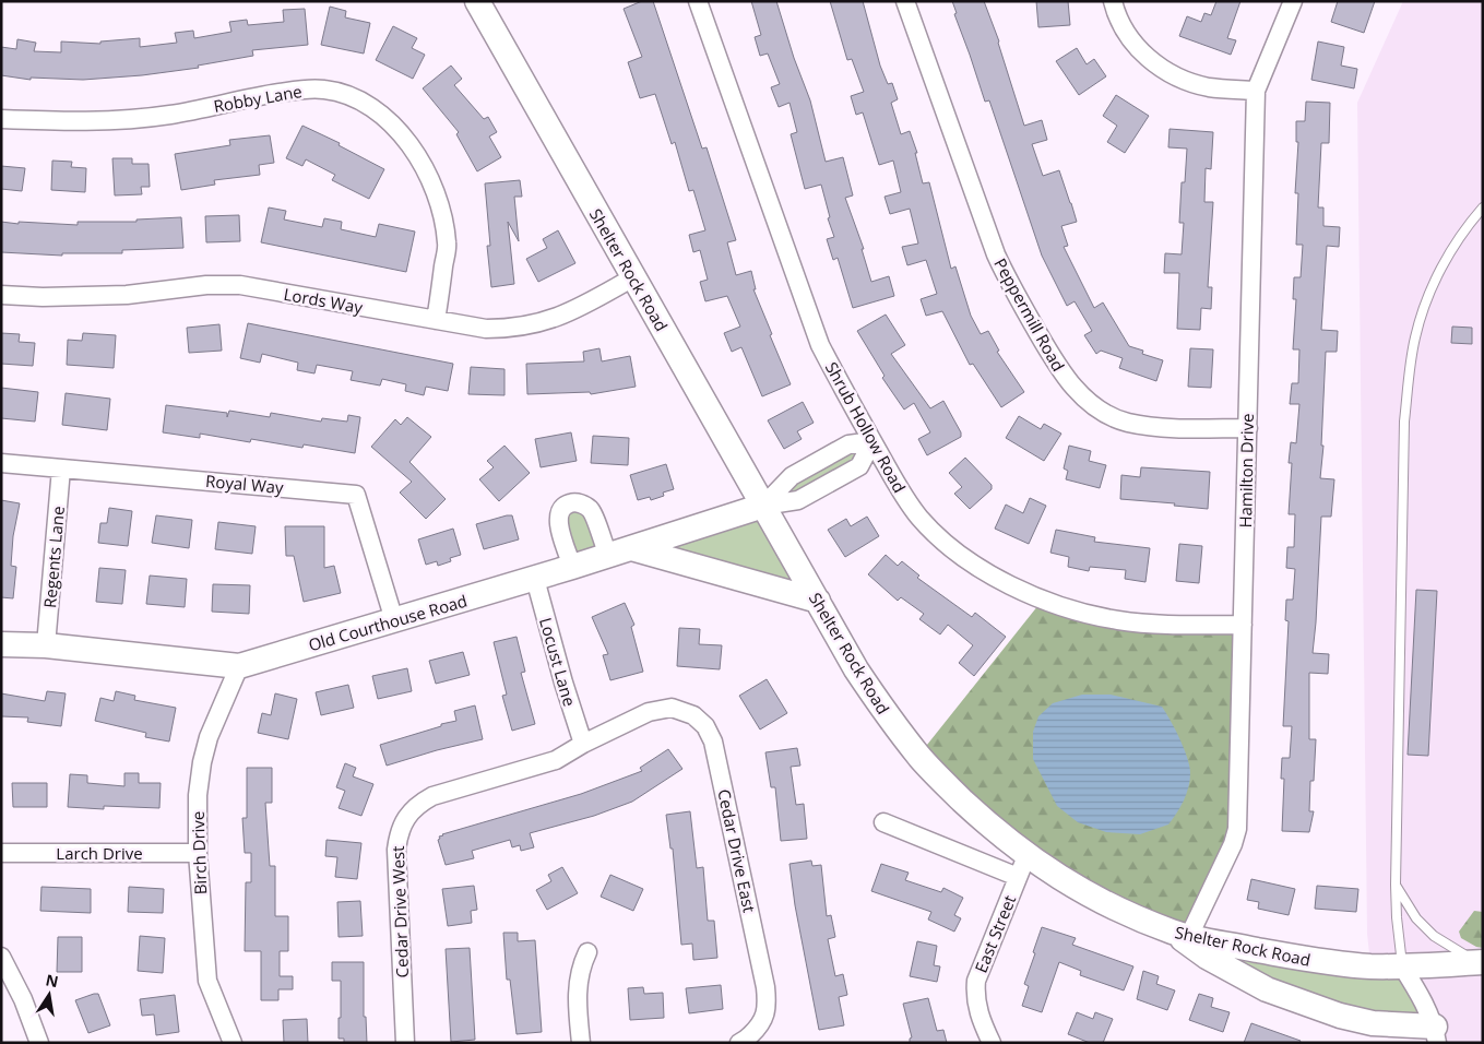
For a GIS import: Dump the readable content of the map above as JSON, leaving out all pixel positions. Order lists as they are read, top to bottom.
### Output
{
  "streets": {
    "main road": ["Shelter Rock Road", "Old Courthouse Road"],
    "street": [
      "Robby Lane",
      "Lords Way",
      "Peppermill Road",
      "Shrub Hollow Road",
      "Hamilton Drive",
      "Royal Way",
      "Regents Lane",
      "Locust Lane",
      "Cedar Drive East",
      "Larch Drive",
      "Birch Drive",
      "Cedar Drive West",
      "East Street"
    ]
  },
  "crossings": [
    ["Robby Lane", "Lords Way"],
    ["Shelter Rock Road", "Lords Way"],
    ["Shelter Rock Road", "Hamilton Drive"],
    ["Shelter Rock Road", "Old Courthouse Road"],
    ["Shelter Rock Road", "East Street"],
    ["Peppermill Road", "Hamilton Drive"],
    ["Shrub Hollow Road", "Hamilton Drive"],
    ["Royal Way", "Regents Lane"],
    ["Royal Way", "Old Courthouse Road"],
    ["Regents Lane", "Old Courthouse Road"],
    ["Old Courthouse Road", "Locust Lane"],
    ["Old Courthouse Road", "Birch Drive"],
    ["Locust Lane", "Cedar Drive West"],
    ["Cedar Drive East", "Cedar Drive West"],
    ["Larch Drive", "Birch Drive"]
  ],
  "north": "top"
}
